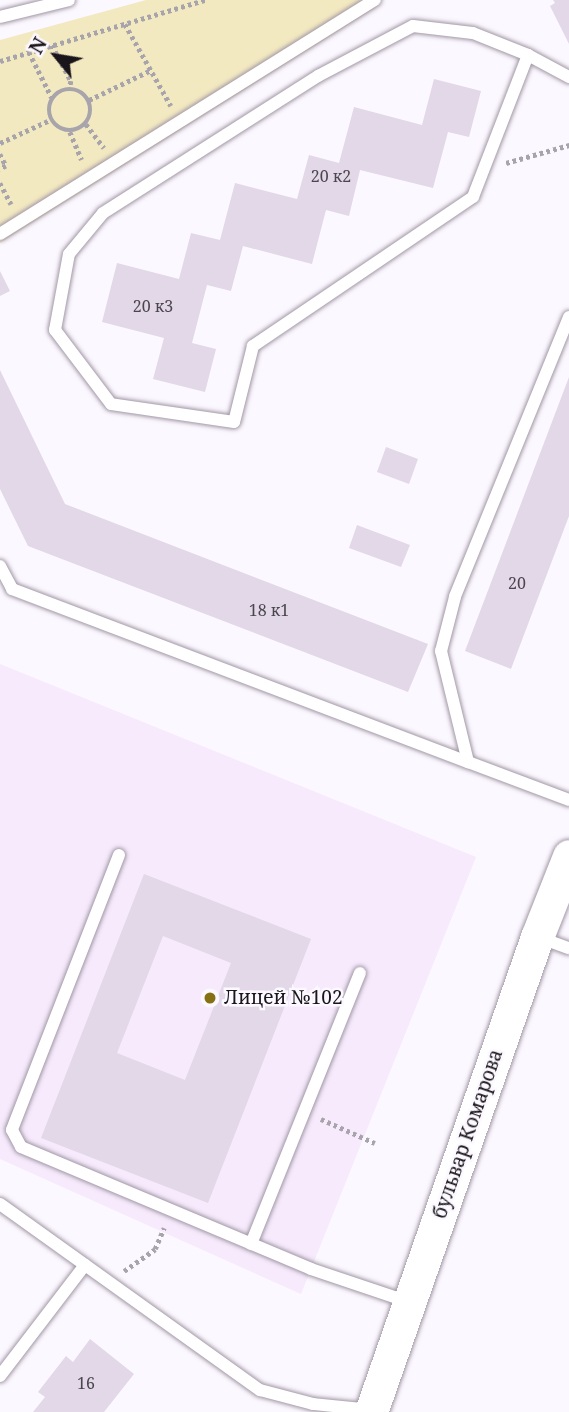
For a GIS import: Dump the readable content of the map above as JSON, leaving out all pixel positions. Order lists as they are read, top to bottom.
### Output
{
  "streets": {
    "street": ["бульвар Комарова"]
  },
  "places": ["Лицей №102"],
  "house_numbers": [
    "20 к2",
    "20 к3",
    "20",
    "18 к1",
    "16"
  ],
  "north": "top left"
}
